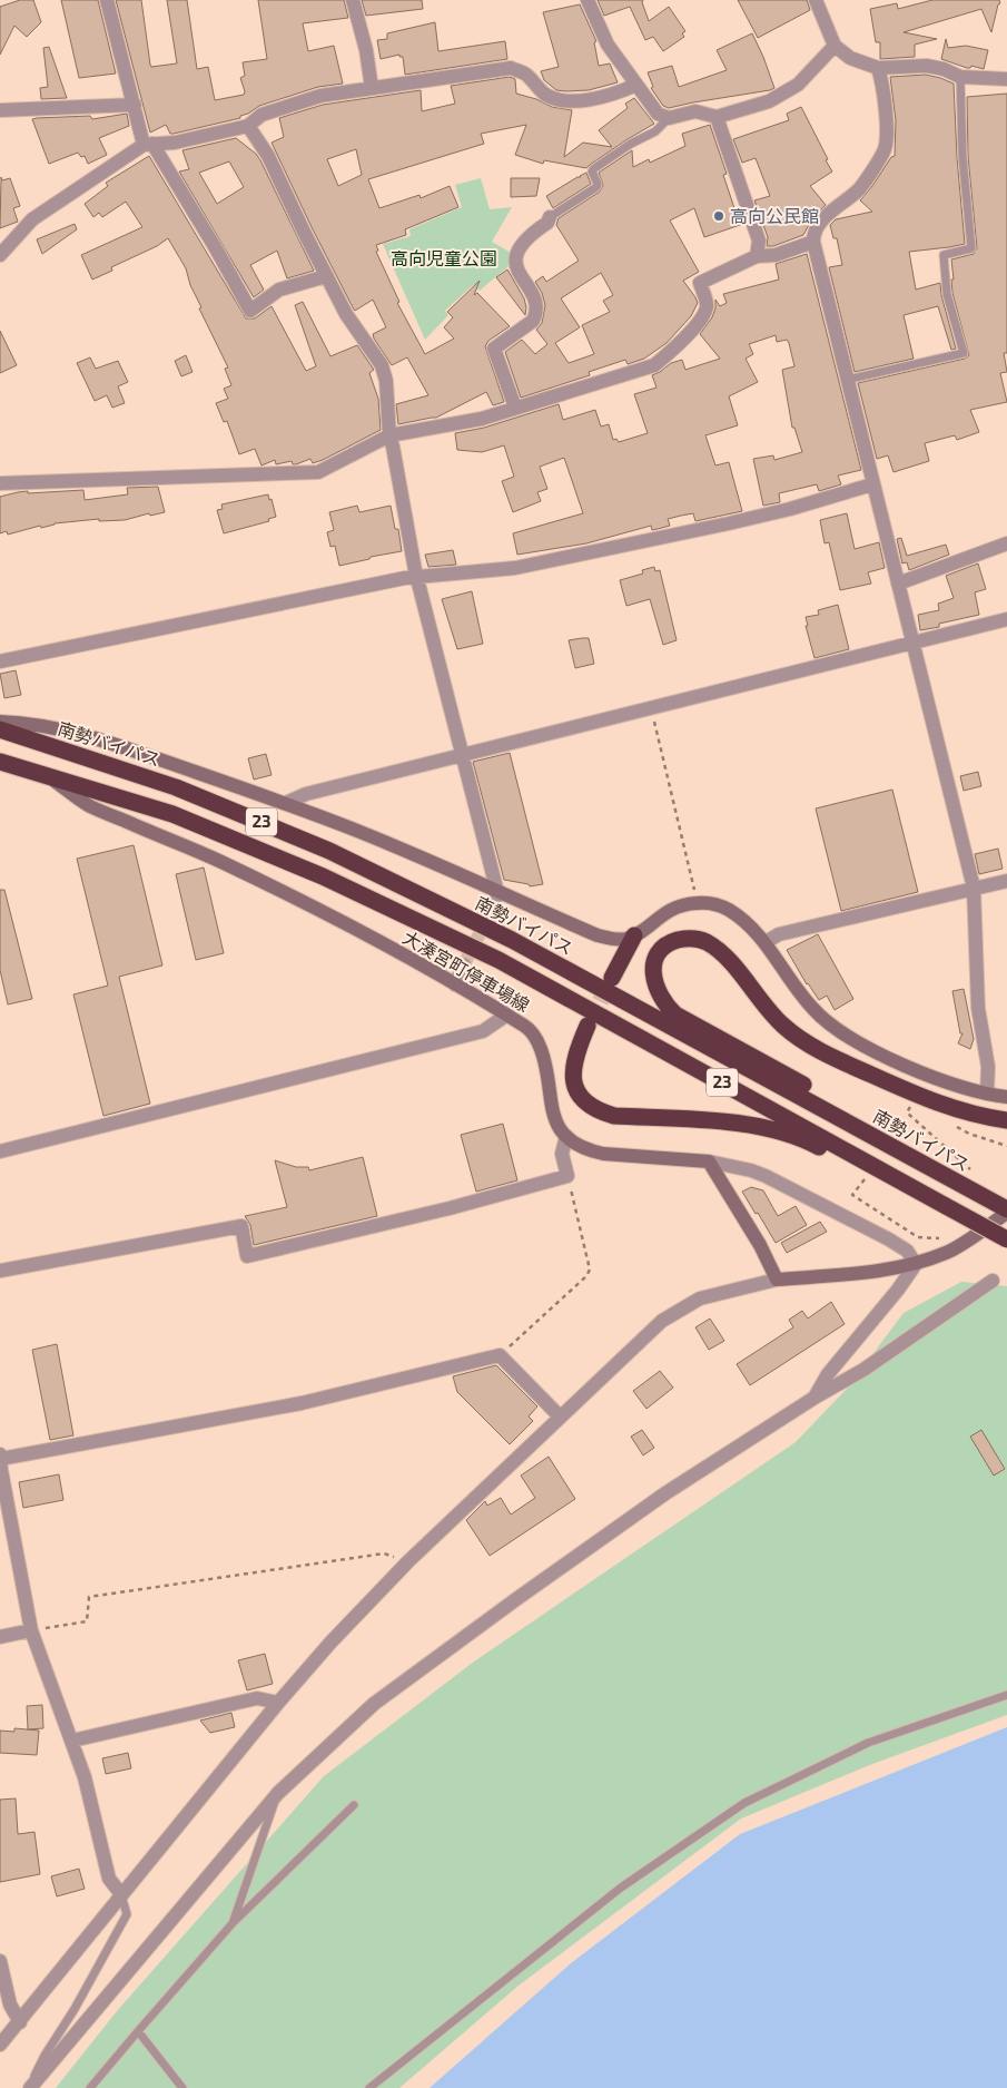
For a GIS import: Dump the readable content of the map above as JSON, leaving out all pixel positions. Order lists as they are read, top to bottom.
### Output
{
  "streets": {
    "highway": ["南勢バイパス", "23"],
    "main road": ["大湊宮町停車場線"]
  },
  "crossings": [
    ["23", "大湊宮町停車場線"]
  ],
  "parks": ["高向児童公園"],
  "places": ["高向公民館"]
}
